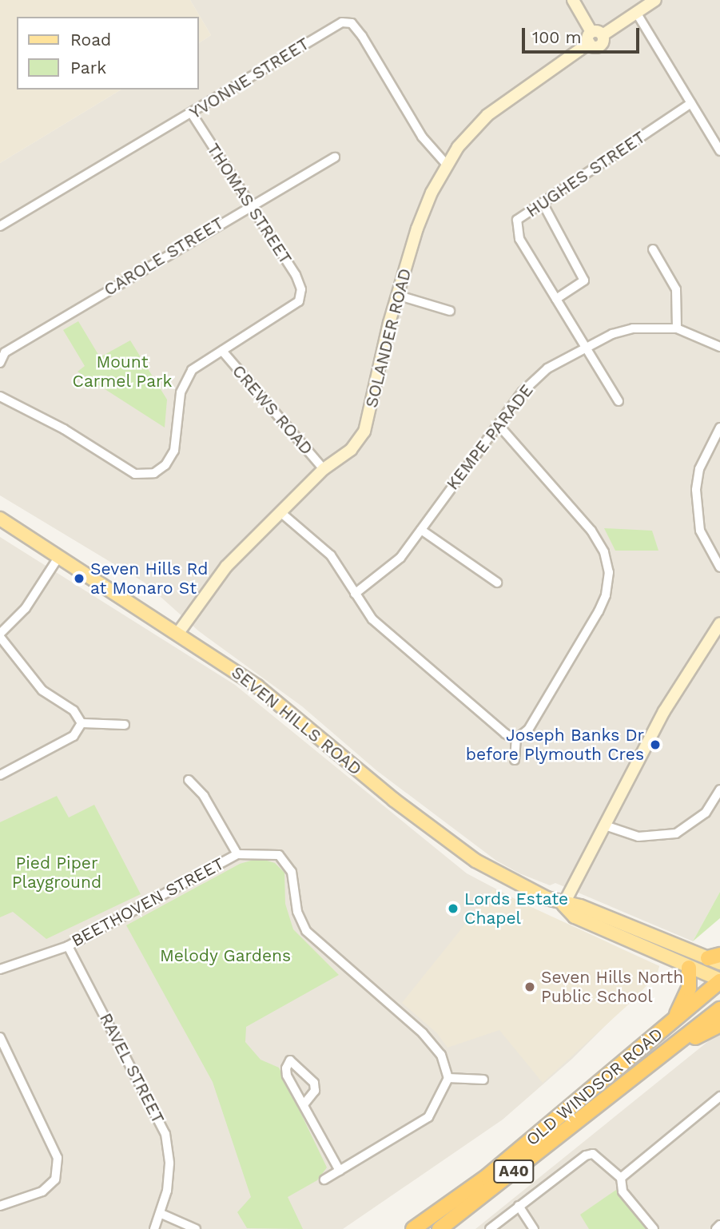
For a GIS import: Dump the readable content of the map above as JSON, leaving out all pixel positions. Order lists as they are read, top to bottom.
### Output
{
  "streets": {
    "highway": ["OLD WINDSOR ROAD", "A40"],
    "main road": ["SEVEN HILLS ROAD"],
    "street": [
      "YVONNE STREET",
      "HUGHES STREET",
      "THOMAS STREET",
      "CAROLE STREET",
      "SOLANDER ROAD",
      "CREWS ROAD",
      "KEMPE PARADE",
      "BEETHOVEN STREET",
      "RAVEL STREET"
    ]
  },
  "crossings": [
    ["YVONNE STREET", "THOMAS STREET"],
    ["YVONNE STREET", "SOLANDER ROAD"],
    ["HUGHES STREET", "KEMPE PARADE"],
    ["THOMAS STREET", "CAROLE STREET"],
    ["THOMAS STREET", "CREWS ROAD"],
    ["SOLANDER ROAD", "CREWS ROAD"],
    ["SOLANDER ROAD", "SEVEN HILLS ROAD"],
    ["SEVEN HILLS ROAD", "OLD WINDSOR ROAD"],
    ["BEETHOVEN STREET", "RAVEL STREET"]
  ],
  "parks": ["Mount Carmel Park", "Pied Piper Playground", "Melody Gardens"],
  "places": [
    "Seven Hills Rd at Monaro St",
    "Joseph Banks Dr before Plymouth Cres",
    "Lords Estate Chapel",
    "Seven Hills North Public School"
  ],
  "legend": ["Road", "Park"],
  "scale_bar": "100 m"
}
